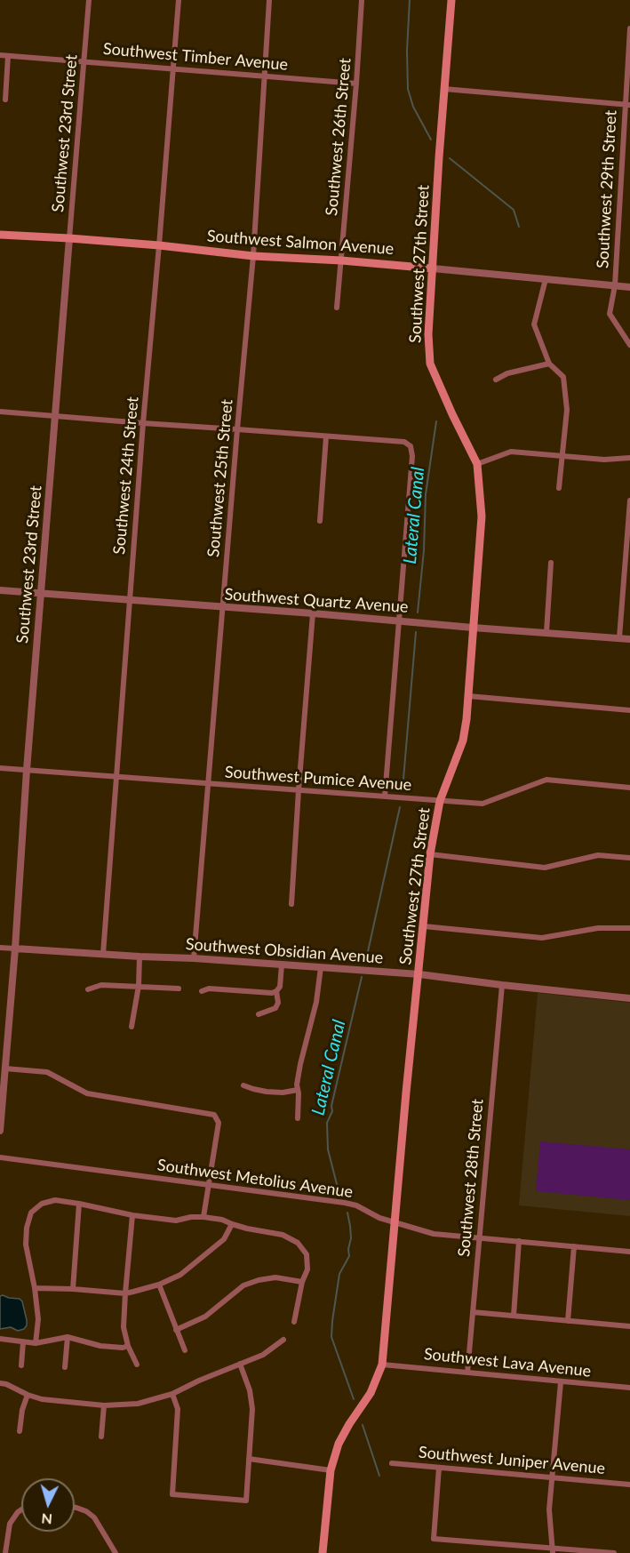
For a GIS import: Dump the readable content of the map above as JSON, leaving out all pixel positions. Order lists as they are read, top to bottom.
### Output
{
  "streets": {
    "main road": ["Southwest Salmon Avenue", "Southwest 27th Street"],
    "street": [
      "Southwest Timber Avenue",
      "Southwest 23rd Street",
      "Southwest 26th Street",
      "Southwest 29th Street",
      "Southwest 24th Street",
      "Southwest 25th Street",
      "Southwest Quartz Avenue",
      "Southwest Pumice Avenue",
      "Southwest Obsidian Avenue",
      "Southwest 28th Street",
      "Southwest Metolius Avenue",
      "Southwest Lava Avenue",
      "Southwest Juniper Avenue"
    ]
  },
  "crossings": [
    ["Southwest Timber Avenue", "Southwest 23rd Street"],
    ["Southwest Timber Avenue", "Southwest 26th Street"],
    ["Southwest Timber Avenue", "Southwest 24th Street"],
    ["Southwest Timber Avenue", "Southwest 25th Street"],
    ["Southwest 23rd Street", "Southwest Salmon Avenue"],
    ["Southwest 23rd Street", "Southwest Quartz Avenue"],
    ["Southwest 23rd Street", "Southwest Pumice Avenue"],
    ["Southwest 23rd Street", "Southwest Obsidian Avenue"],
    ["Southwest 26th Street", "Southwest Salmon Avenue"],
    ["Southwest 29th Street", "Southwest Salmon Avenue"],
    ["Southwest Salmon Avenue", "Southwest 27th Street"],
    ["Southwest Salmon Avenue", "Southwest 24th Street"],
    ["Southwest Salmon Avenue", "Southwest 25th Street"],
    ["Southwest 27th Street", "Southwest Quartz Avenue"],
    ["Southwest 27th Street", "Southwest Pumice Avenue"],
    ["Southwest 27th Street", "Southwest Obsidian Avenue"],
    ["Southwest 27th Street", "Southwest Metolius Avenue"],
    ["Southwest 27th Street", "Southwest Lava Avenue"],
    ["Southwest 24th Street", "Southwest Quartz Avenue"],
    ["Southwest 24th Street", "Southwest Pumice Avenue"],
    ["Southwest 24th Street", "Southwest Obsidian Avenue"],
    ["Southwest 25th Street", "Southwest Quartz Avenue"],
    ["Southwest 25th Street", "Southwest Pumice Avenue"],
    ["Southwest 25th Street", "Southwest Obsidian Avenue"],
    ["Southwest Obsidian Avenue", "Southwest 28th Street"],
    ["Southwest 28th Street", "Southwest Metolius Avenue"],
    ["Southwest 28th Street", "Southwest Lava Avenue"]
  ],
  "water": ["Lateral Canal"],
  "north": "bottom"
}
